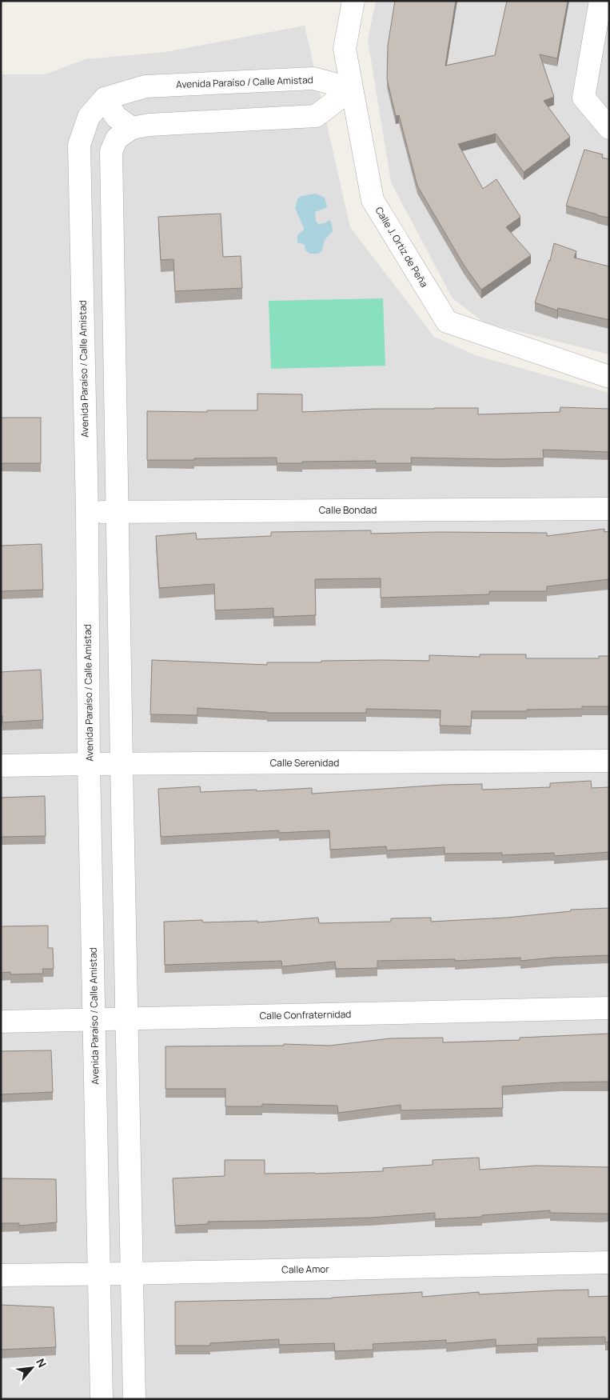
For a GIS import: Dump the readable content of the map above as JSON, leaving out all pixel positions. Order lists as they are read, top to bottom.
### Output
{
  "streets": {
    "street": [
      "Avenida Paraíso / Calle Amistad",
      "Calle J. Ortiz de Peña",
      "Calle Bondad",
      "Calle Serenidad",
      "Calle Confraternidad",
      "Calle Amor"
    ]
  },
  "crossings": [
    ["Avenida Paraíso / Calle Amistad", "Calle J. Ortiz de Peña"],
    ["Avenida Paraíso / Calle Amistad", "Calle Bondad"],
    ["Avenida Paraíso / Calle Amistad", "Calle Serenidad"],
    ["Avenida Paraíso / Calle Amistad", "Calle Confraternidad"],
    ["Avenida Paraíso / Calle Amistad", "Calle Amor"]
  ],
  "north": "top right"
}
